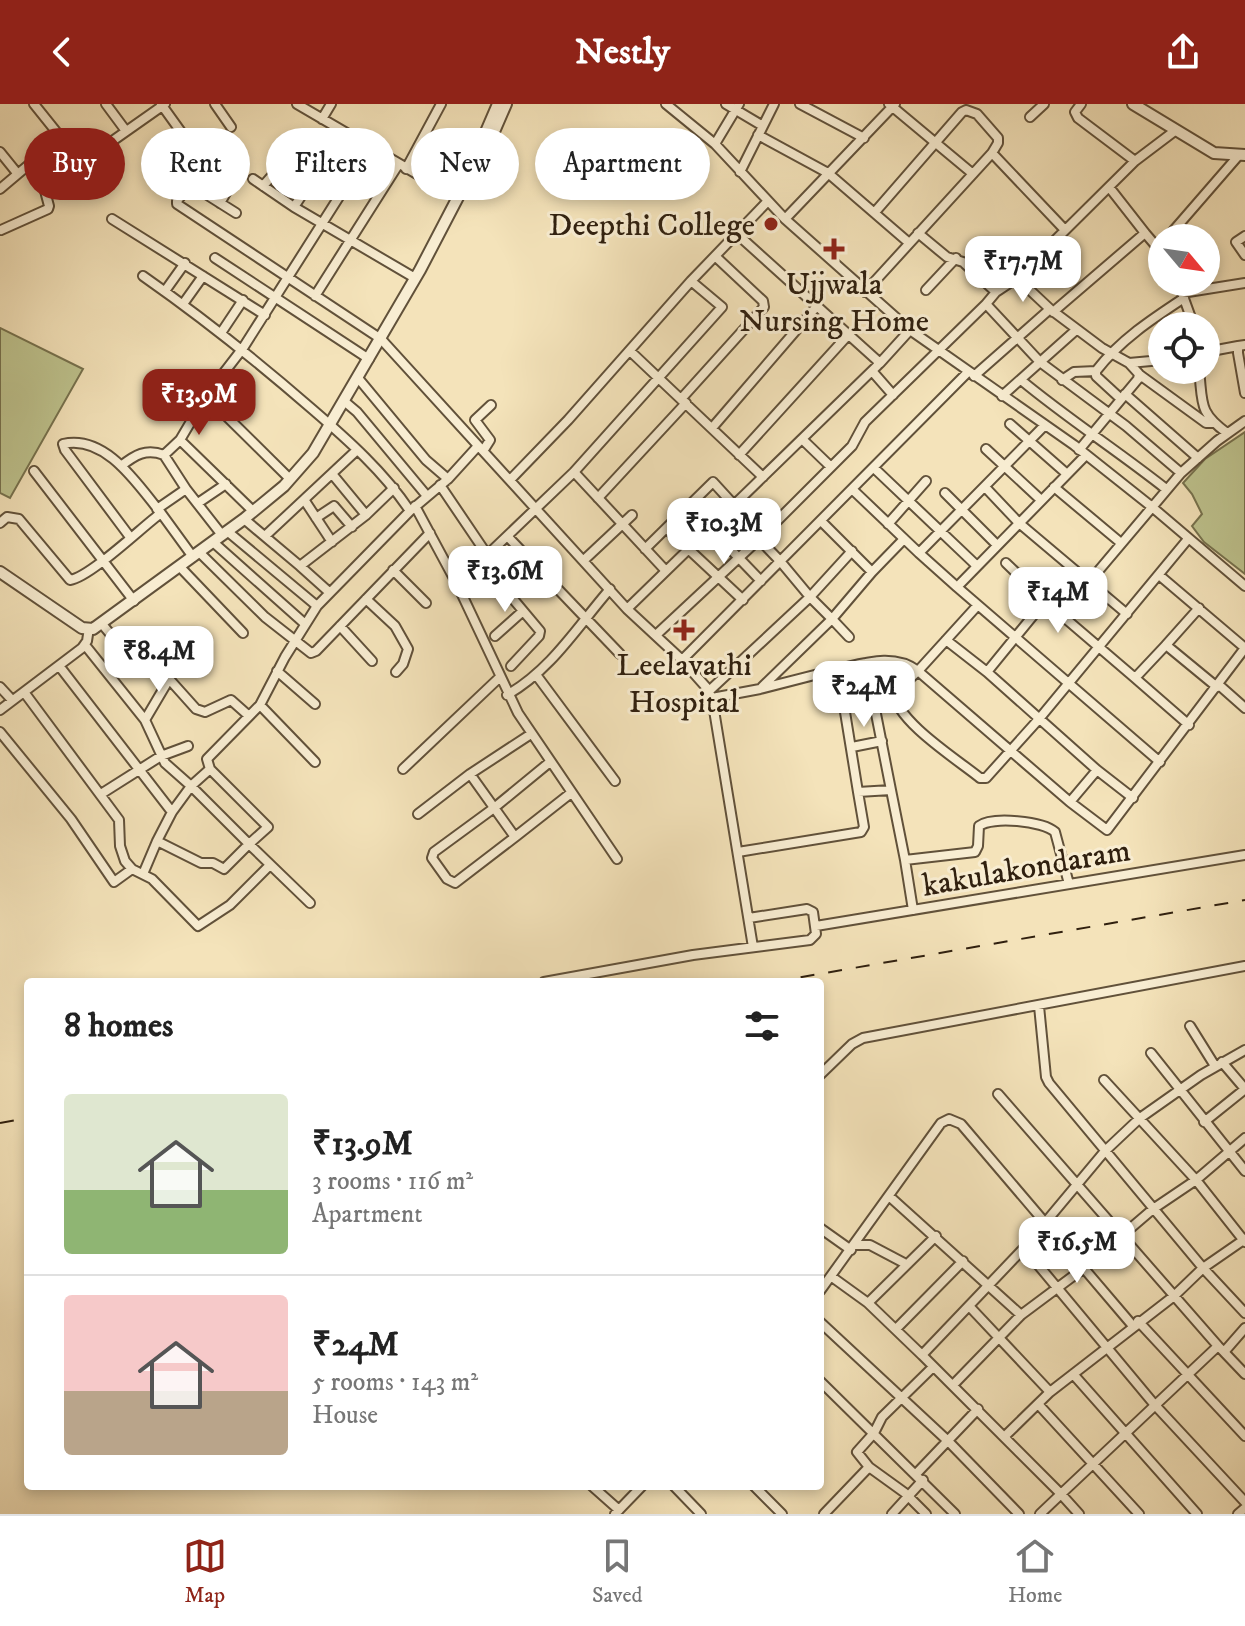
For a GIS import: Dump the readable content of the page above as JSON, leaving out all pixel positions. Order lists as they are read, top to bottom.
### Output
{
  "streets": {
    "street": ["kakulakondaram"]
  },
  "places": {
    "other": ["Deepthi College"],
    "health": ["Ujjwala Nursing Home", "Leelavathi Hospital"]
  },
  "north": "bottom right",
  "page": {
    "header": "Nestly",
    "chip": [
      "Buy",
      "Rent",
      "Filters",
      "New",
      "Apartment"
    ],
    "price": [
      "₹17.7M",
      "₹13.9M",
      "₹10.3M",
      "₹13.6M",
      "₹14M",
      "₹8.4M",
      "₹24M",
      "₹16.5M"
    ],
    "heading": "8 homes",
    "list": [
      {
        "name": "₹13.9M",
        "note": "3 rooms · 116 m² · Apartment"
      },
      {
        "name": "₹24M",
        "note": "5 rooms · 143 m² · House"
      }
    ],
    "tabs": ["Map", "Saved", "Home"]
  }
}
